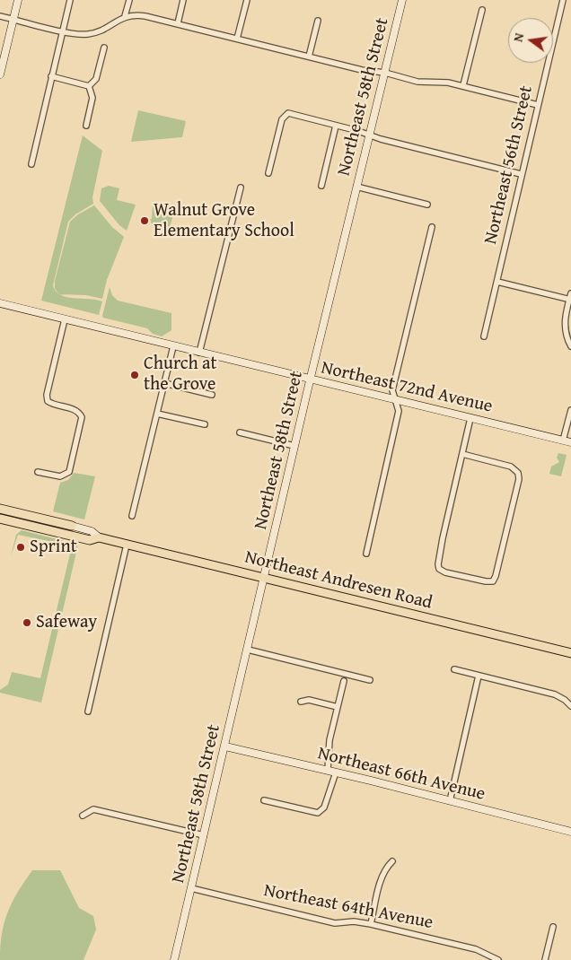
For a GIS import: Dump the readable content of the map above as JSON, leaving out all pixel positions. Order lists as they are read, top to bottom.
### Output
{
  "streets": {
    "main road": ["Northeast Andresen Road"],
    "street": [
      "Northeast 58th Street",
      "Northeast 56th Street",
      "Northeast 72nd Avenue",
      "Northeast 66th Avenue",
      "Northeast 64th Avenue"
    ]
  },
  "crossings": [
    ["Northeast 58th Street", "Northeast 72nd Avenue"],
    ["Northeast 58th Street", "Northeast Andresen Road"],
    ["Northeast 58th Street", "Northeast 66th Avenue"],
    ["Northeast 58th Street", "Northeast 64th Avenue"]
  ],
  "places": [
    "Walnut Grove Elementary School",
    "Church at the Grove",
    "Sprint",
    "Safeway"
  ],
  "north": "left"
}
